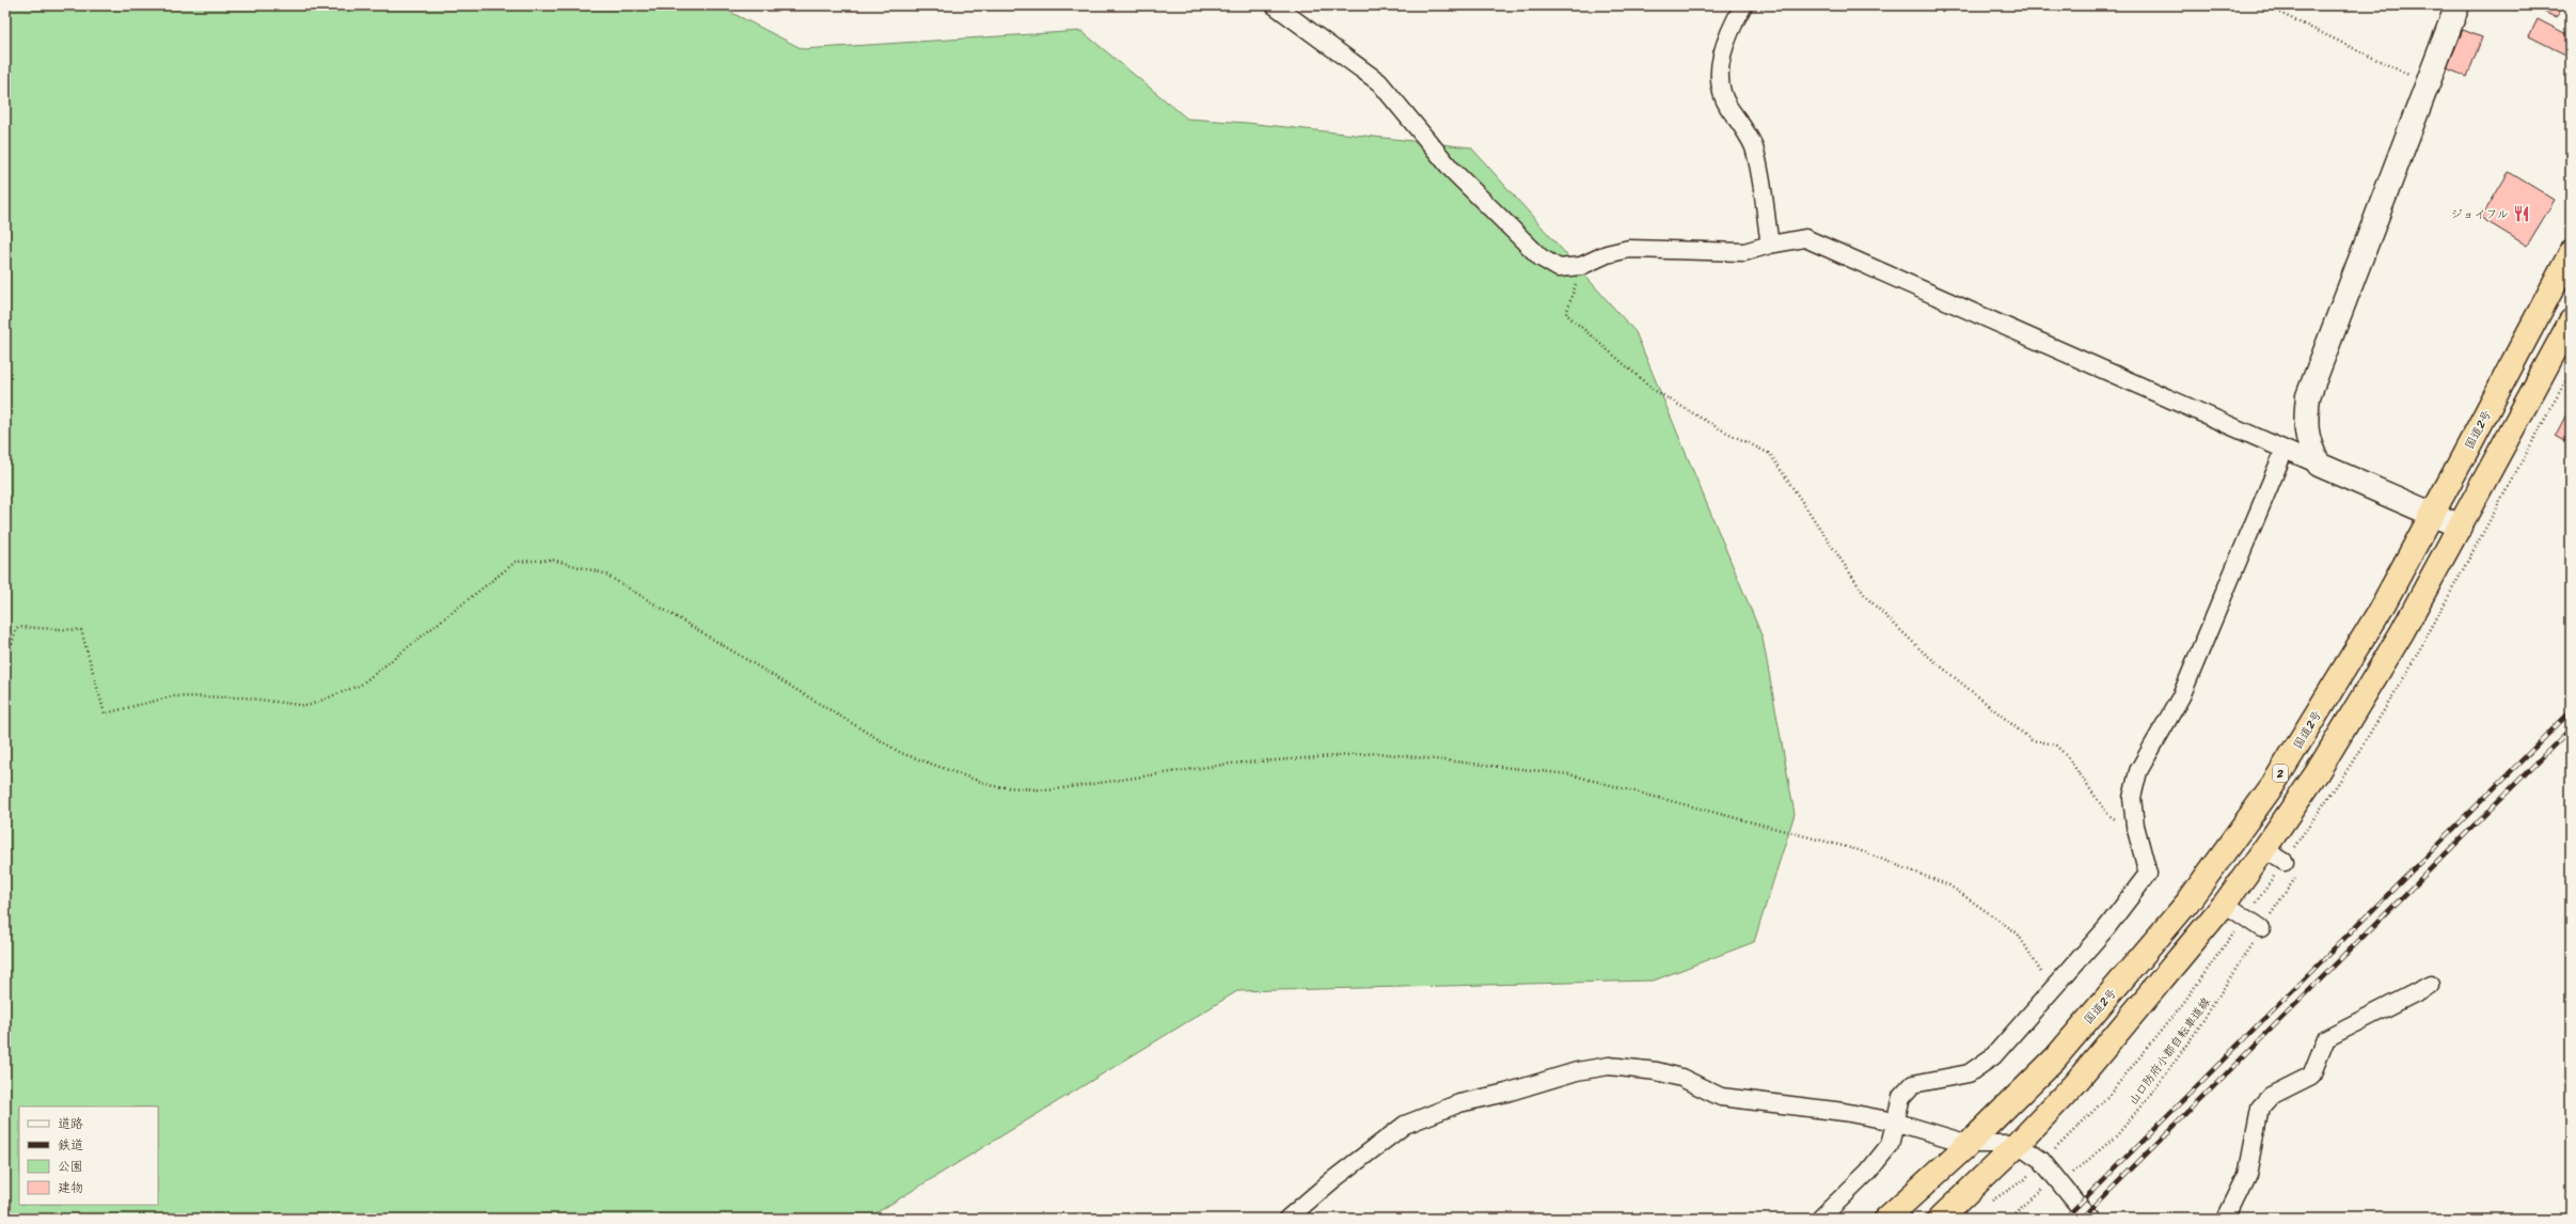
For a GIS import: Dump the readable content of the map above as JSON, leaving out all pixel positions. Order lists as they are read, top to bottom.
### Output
{
  "streets": {
    "highway": ["国道2号", "2"],
    "path": ["山口防府小郡自転車道線"]
  },
  "places": {
    "restaurant": ["ジョイフル"]
  },
  "legend": [
    "道路",
    "鉄道",
    "公園",
    "建物"
  ]
}
